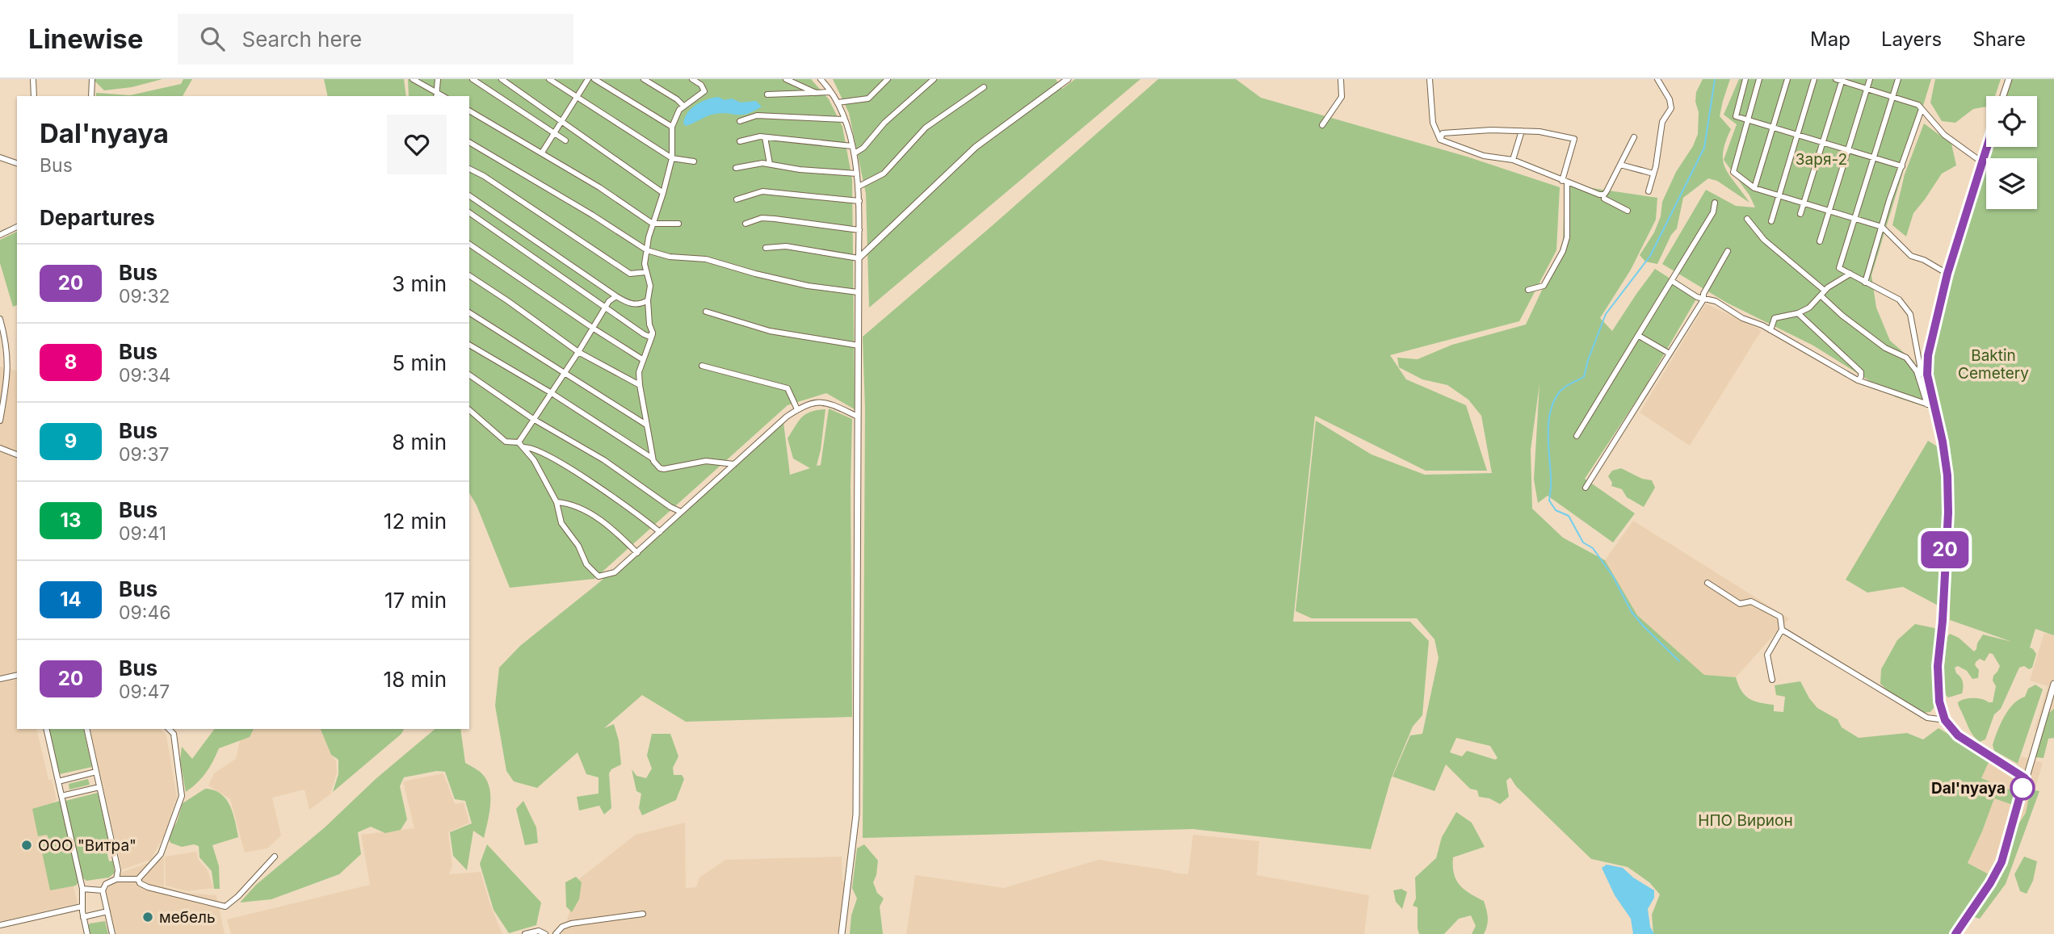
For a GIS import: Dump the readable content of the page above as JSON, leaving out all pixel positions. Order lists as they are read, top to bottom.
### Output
{
  "parks": ["Заря-2", "Baktin Cemetery", "НПО Вирион"],
  "places": ["Dal'nyaya", "ООО \"Витра\"", "мебель"],
  "lines": ["bus line 20"],
  "page": {
    "header": "Linewise",
    "search": "Search here",
    "nav": ["Map", "Layers", "Share"],
    "on_map": "20",
    "heading": [
      ["Dal'nyaya", "Bus"],
      "Departures"
    ],
    "list": [
      {
        "mark": "20",
        "name": "Bus",
        "note": "09:32",
        "value": "3 min"
      },
      {
        "mark": "8",
        "name": "Bus",
        "note": "09:34",
        "value": "5 min"
      },
      {
        "mark": "9",
        "name": "Bus",
        "note": "09:37",
        "value": "8 min"
      },
      {
        "mark": "13",
        "name": "Bus",
        "note": "09:41",
        "value": "12 min"
      },
      {
        "mark": "14",
        "name": "Bus",
        "note": "09:46",
        "value": "17 min"
      },
      {
        "mark": "20",
        "name": "Bus",
        "note": "09:47",
        "value": "18 min"
      }
    ]
  }
}
